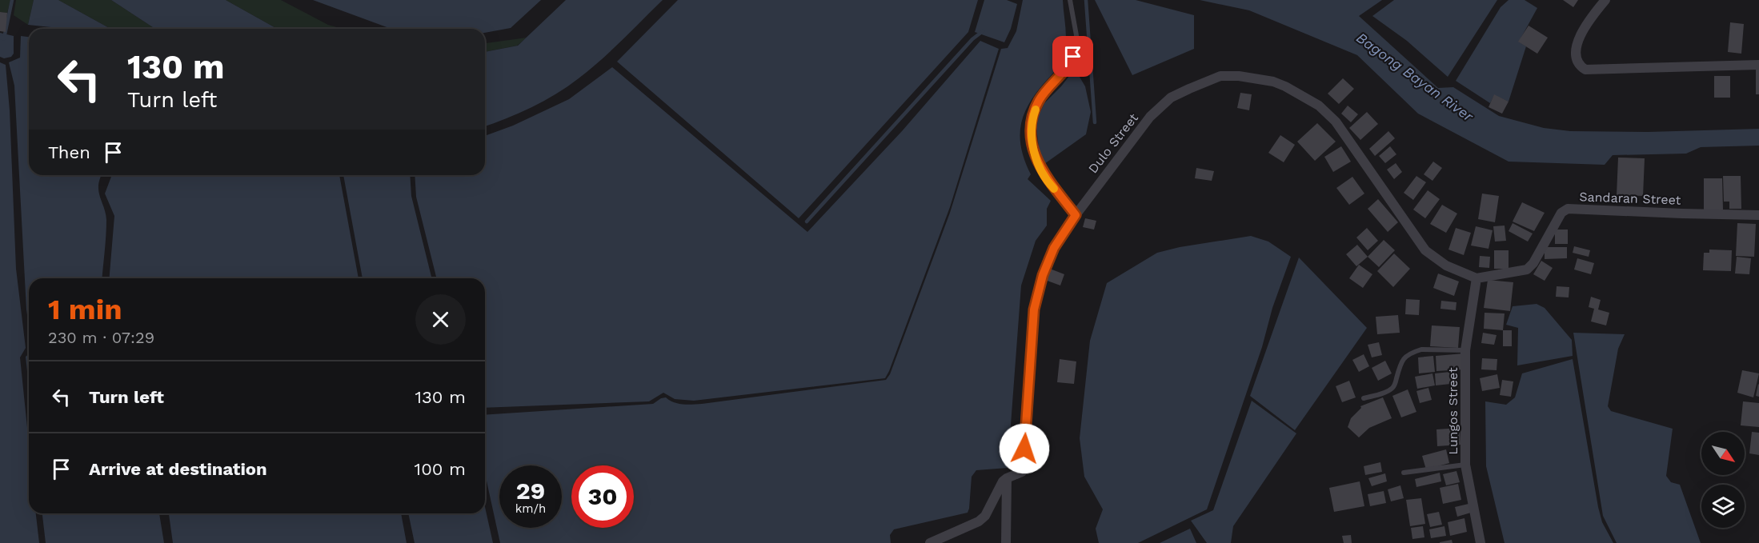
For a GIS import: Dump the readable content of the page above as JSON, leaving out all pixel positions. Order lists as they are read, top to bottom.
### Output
{
  "streets": {
    "street": ["Dulo Street", "Sandaran Street", "Lungos Street"]
  },
  "crossings": [
    ["Dulo Street", "Sandaran Street"],
    ["Dulo Street", "Lungos Street"],
    ["Sandaran Street", "Lungos Street"]
  ],
  "water": ["Bagong Bayan River"],
  "north": "bottom right",
  "page": {
    "turn": ["130 m", "Turn left"],
    "then": "Then",
    "heading": ["1 min", "230 m · 07:29"],
    "list": [
      {
        "name": "Turn left",
        "value": "130 m"
      },
      {
        "name": "Arrive at destination",
        "value": "100 m"
      }
    ],
    "speed": "29 km/h",
    "limit": "30"
  }
}
